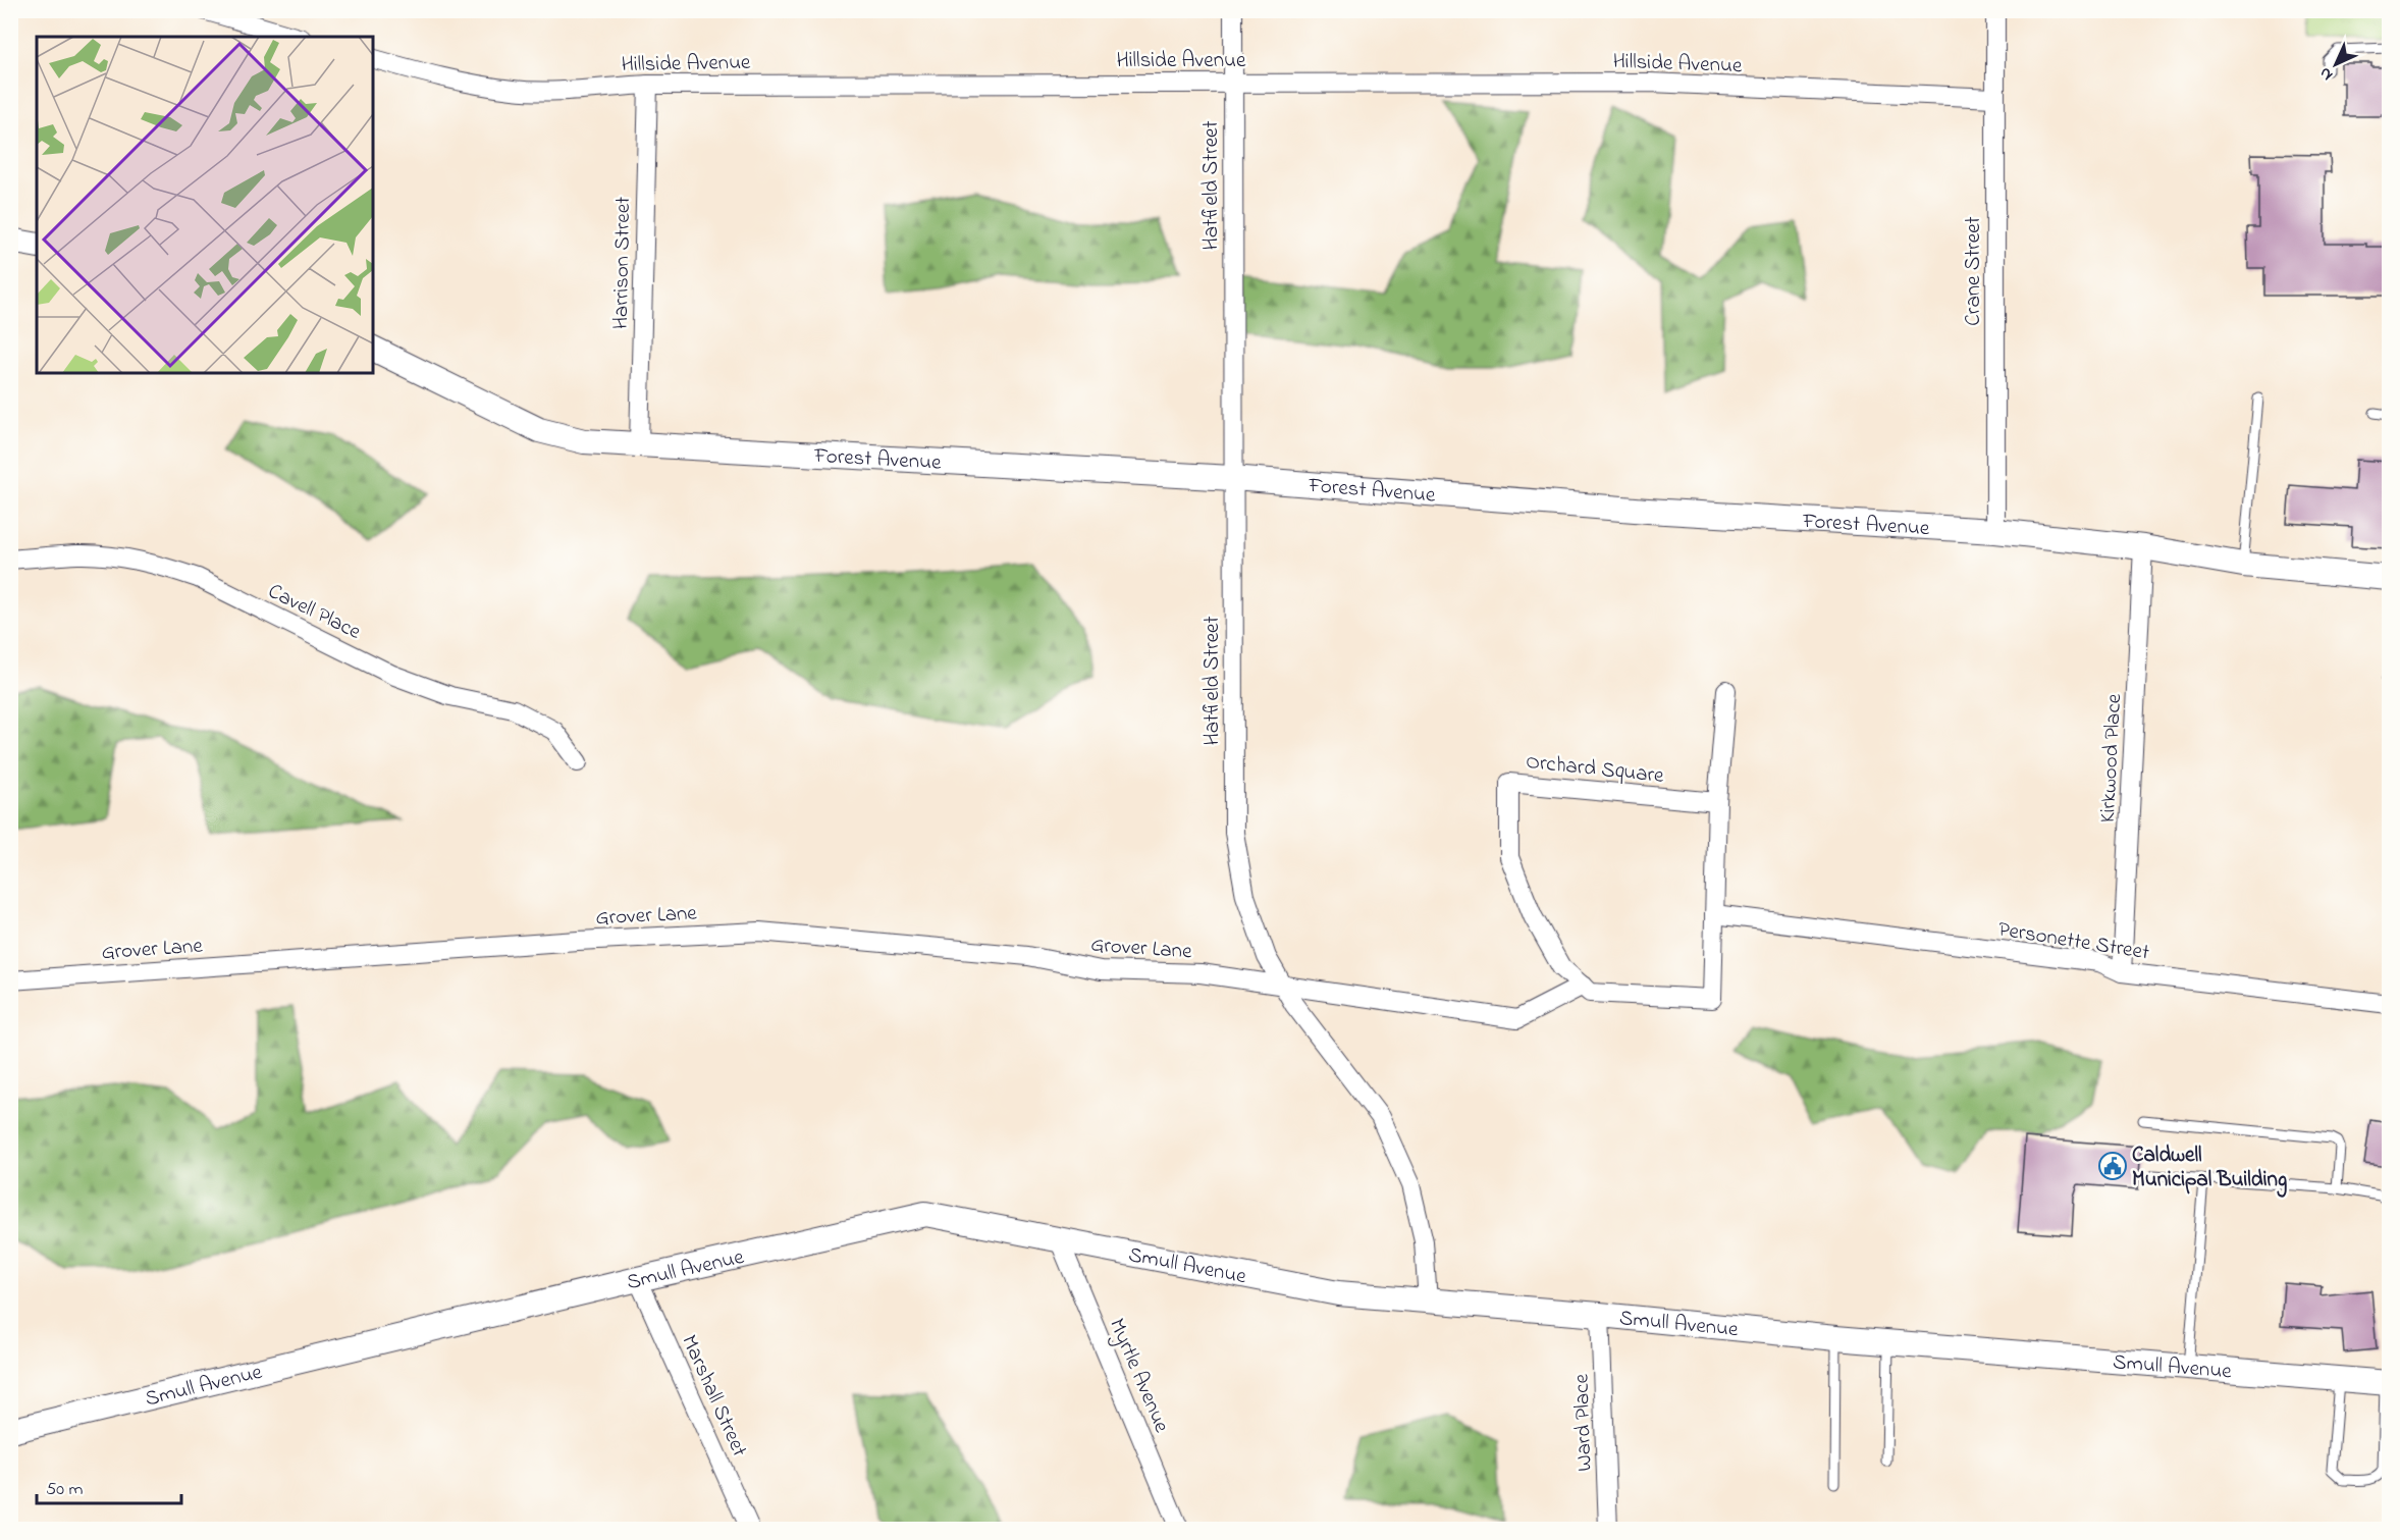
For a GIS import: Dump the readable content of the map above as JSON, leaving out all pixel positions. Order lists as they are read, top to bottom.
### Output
{
  "streets": {
    "street": [
      "Hillside Avenue",
      "Hatfield Street",
      "Harrison Street",
      "Crane Street",
      "Forest Avenue",
      "Cavell Place",
      "Kirkwood Place",
      "Orchard Square",
      "Grover Lane",
      "Personette Street",
      "Smull Avenue",
      "Myrtle Avenue",
      "Marshall Street",
      "Ward Place"
    ]
  },
  "crossings": [
    ["Hillside Avenue", "Hatfield Street"],
    ["Hillside Avenue", "Harrison Street"],
    ["Hillside Avenue", "Crane Street"],
    ["Hatfield Street", "Forest Avenue"],
    ["Hatfield Street", "Grover Lane"],
    ["Hatfield Street", "Smull Avenue"],
    ["Harrison Street", "Forest Avenue"],
    ["Crane Street", "Forest Avenue"],
    ["Forest Avenue", "Kirkwood Place"],
    ["Kirkwood Place", "Personette Street"],
    ["Orchard Square", "Personette Street"],
    ["Smull Avenue", "Myrtle Avenue"],
    ["Smull Avenue", "Marshall Street"],
    ["Smull Avenue", "Ward Place"]
  ],
  "places": {
    "public building": ["Caldwell Municipal Building"]
  },
  "scale_bar": "50 m",
  "north": "bottom left"
}
